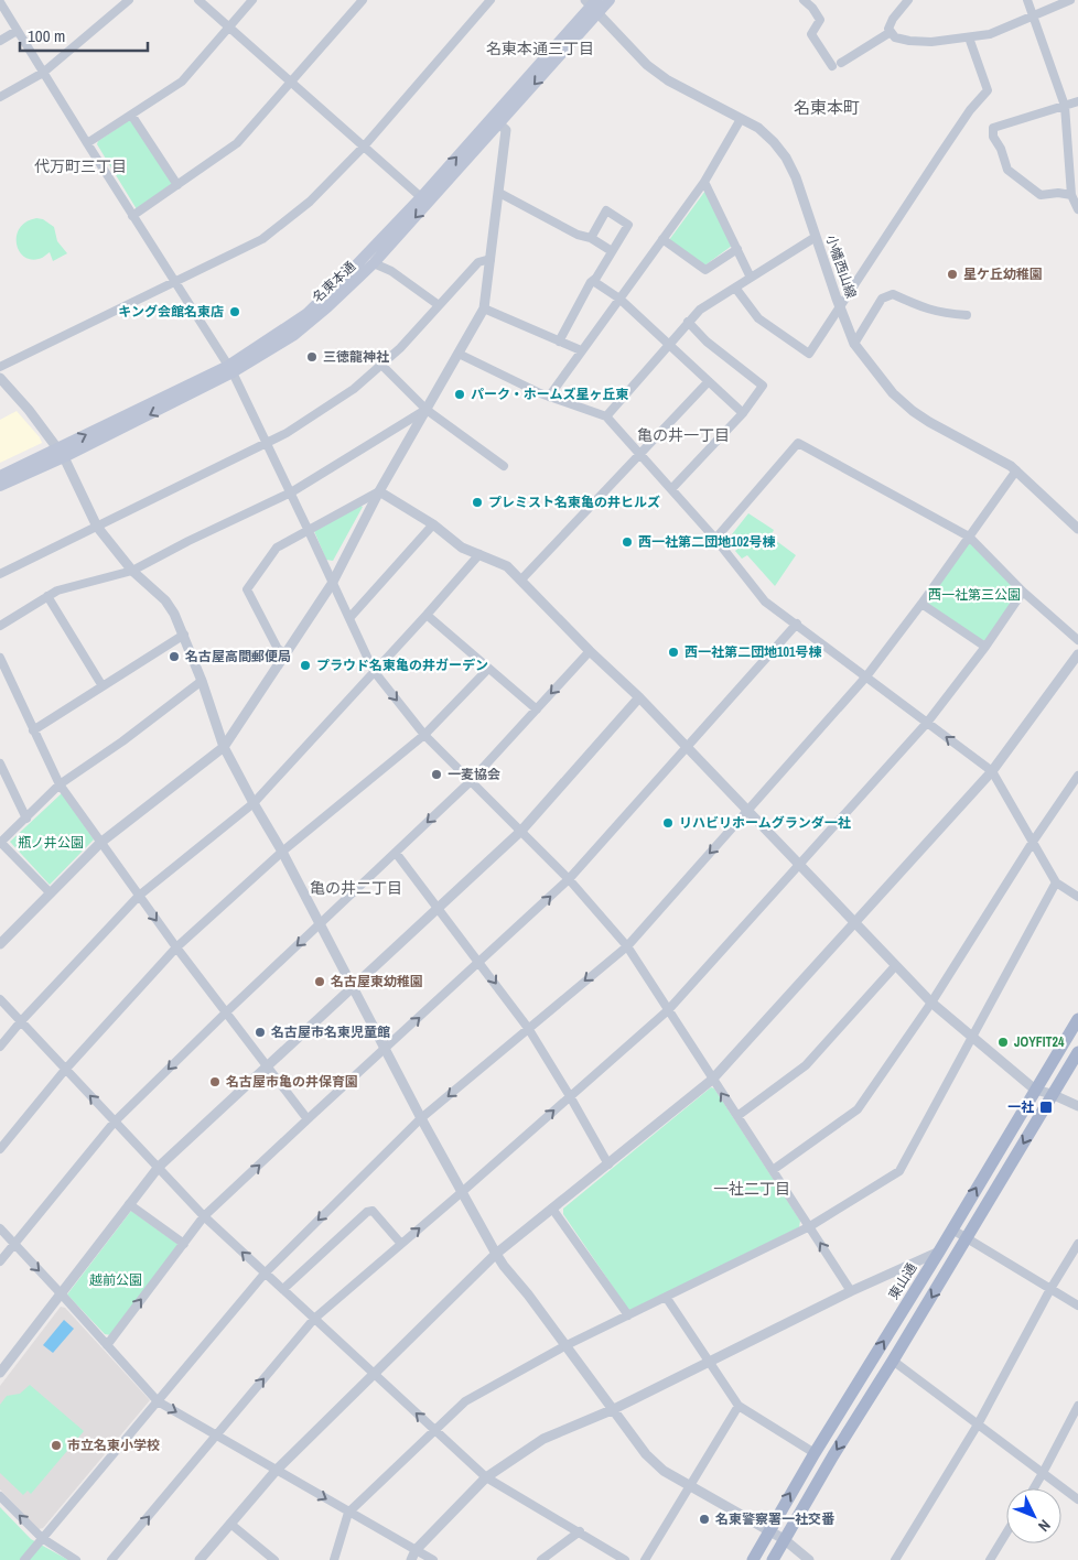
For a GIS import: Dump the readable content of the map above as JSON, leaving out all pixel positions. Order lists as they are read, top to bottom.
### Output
{
  "streets": {
    "main road": ["名東本通", "東山通"],
    "street": ["小幡西山線"]
  },
  "crossings": [
    ["小幡西山線", "名東本通"]
  ],
  "districts": [
    "名東本通三丁目",
    "名東本町",
    "代万町三丁目",
    "亀の井一丁目",
    "亀の井二丁目",
    "一社二丁目"
  ],
  "parks": ["西一社第三公園", "瓶ノ井公園", "越前公園"],
  "places": {
    "other": [
      "星ケ丘幼稚園",
      "キング会館名東店",
      "三徳龍神社",
      "パーク・ホームズ星ヶ丘東",
      "プレミスト名東亀の井ヒルズ",
      "西一社第二団地102号棟",
      "西一社第二団地101号棟",
      "名古屋高間郵便局",
      "プラウド名東亀の井ガーデン",
      "一麦協会",
      "リハビリホームグランダ一社",
      "名古屋東幼稚園",
      "名古屋市名東児童館",
      "JOYFIT24",
      "名古屋市亀の井保育園",
      "市立名東小学校",
      "名東警察署一社交番"
    ],
    "transit": ["一社"]
  },
  "scale_bar": "100 m",
  "north": "bottom right"
}
